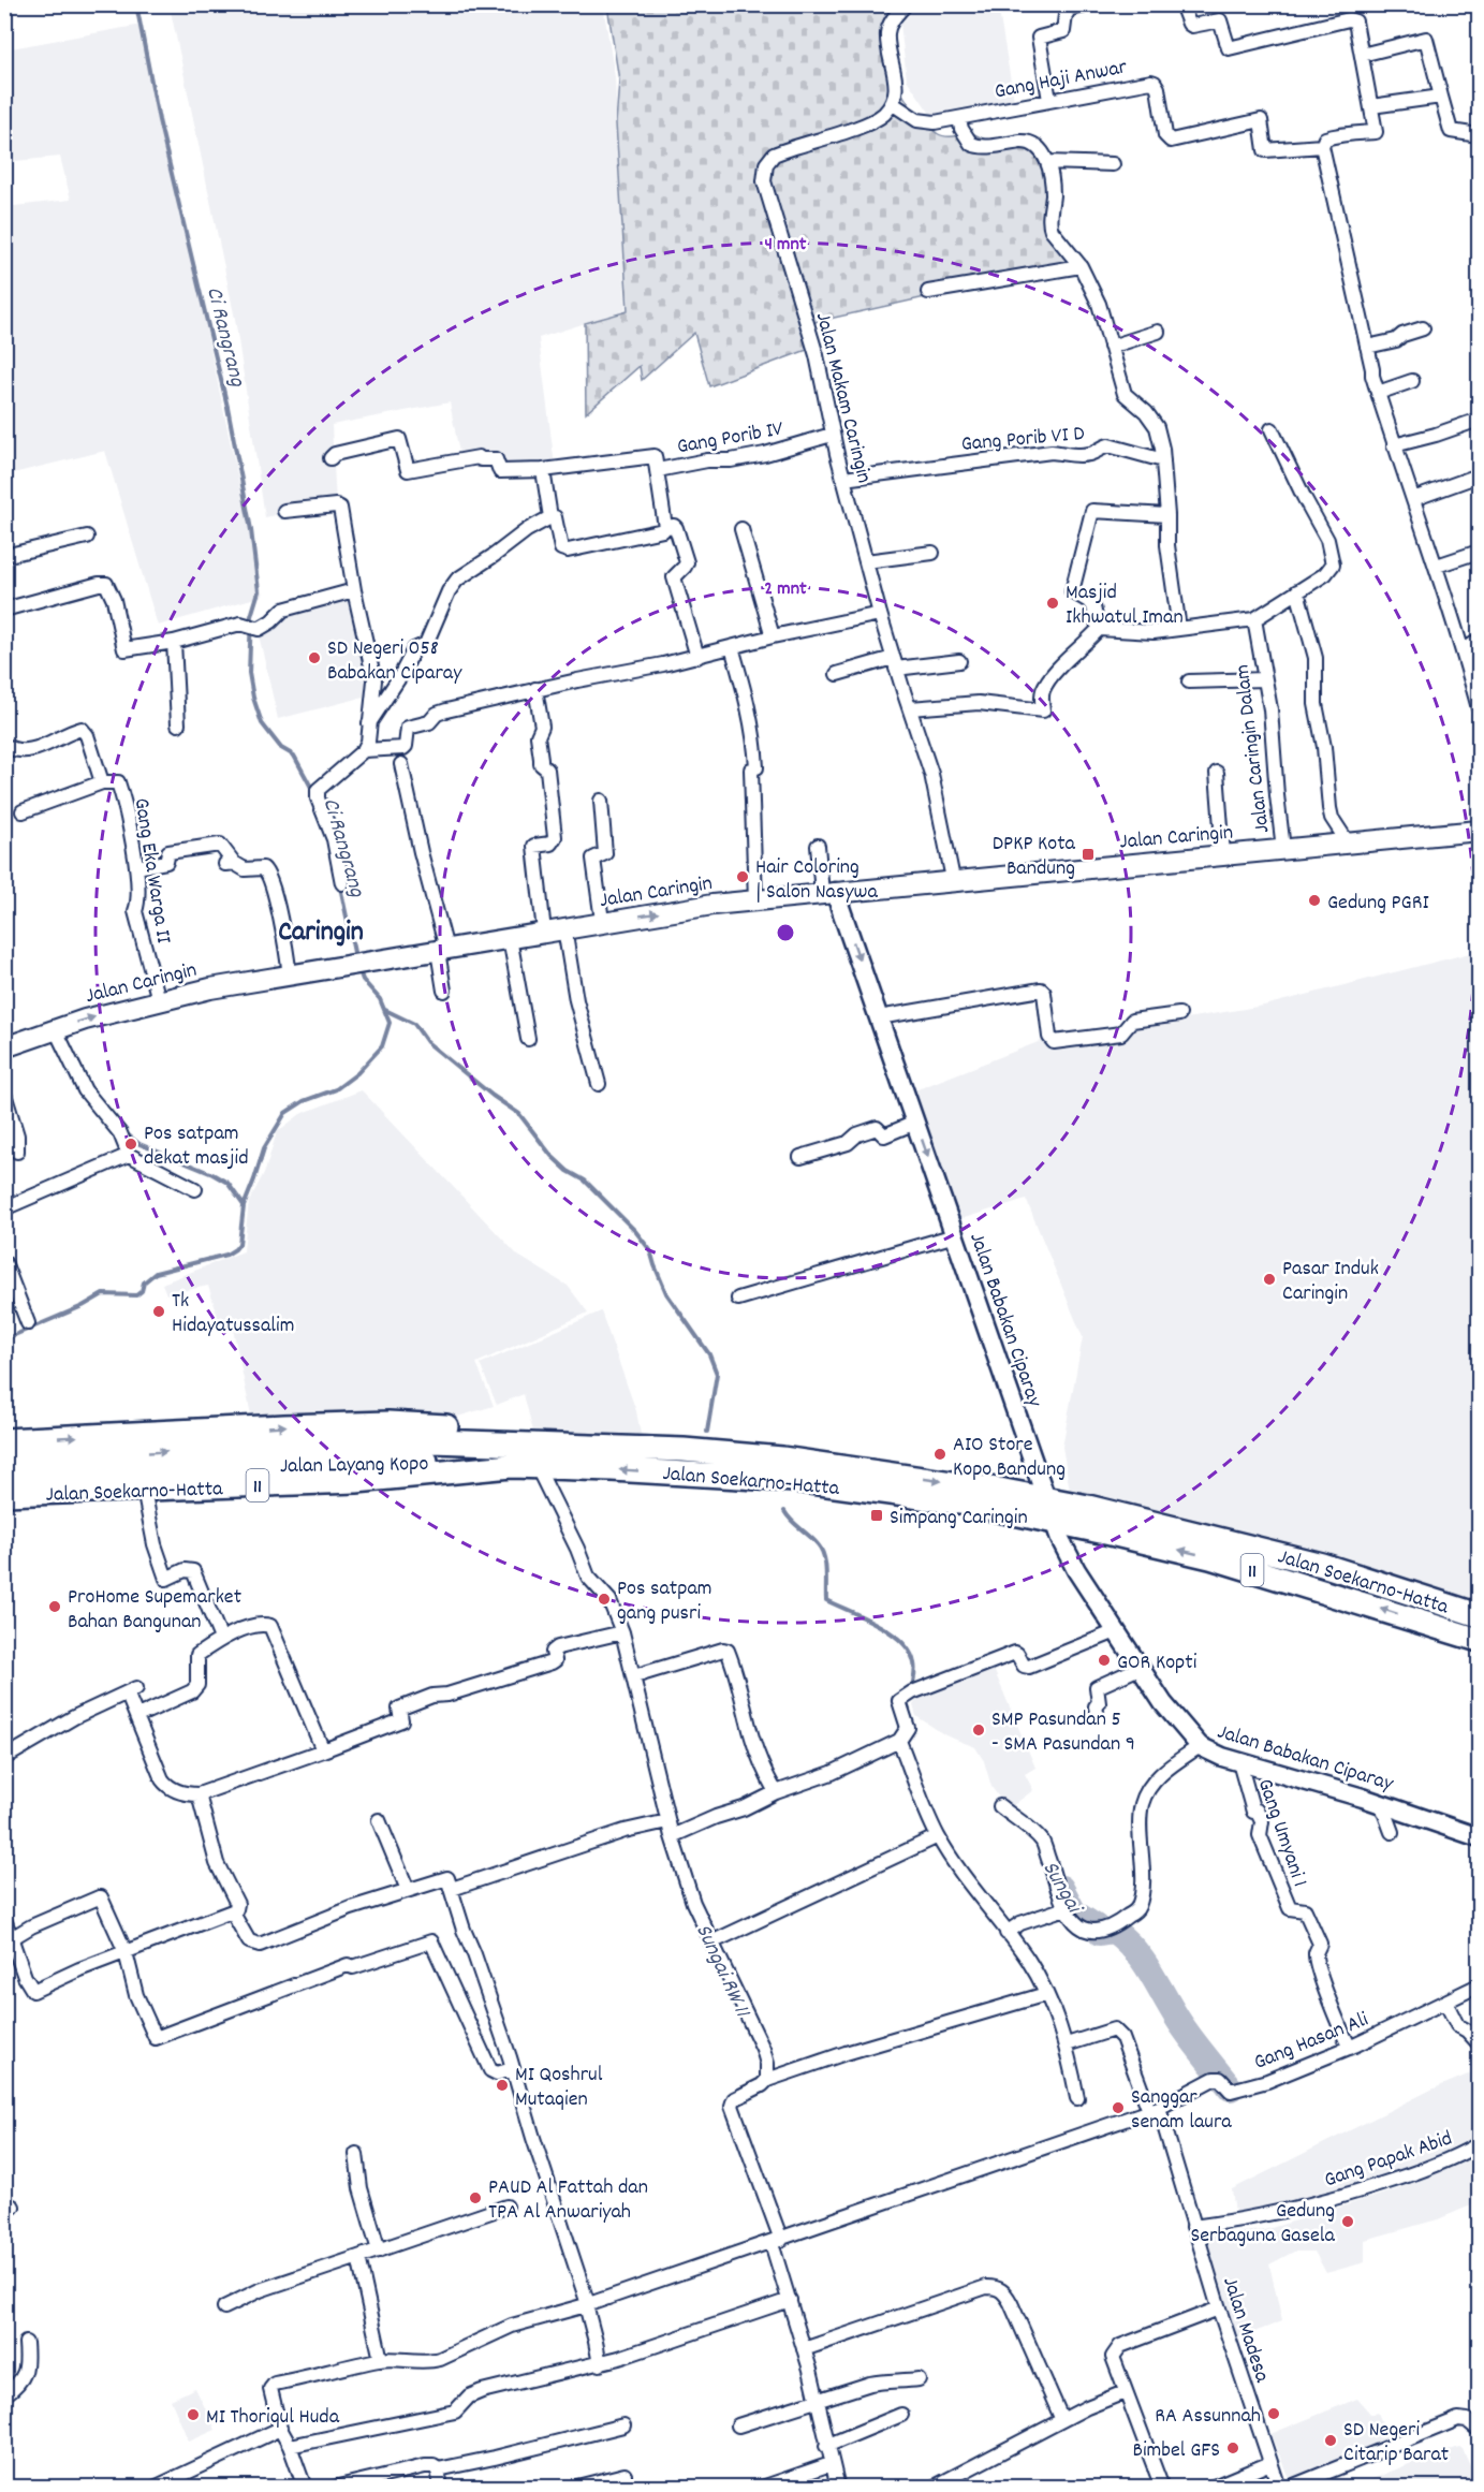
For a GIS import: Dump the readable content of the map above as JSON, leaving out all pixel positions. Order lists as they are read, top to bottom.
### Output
{
  "streets": {
    "highway": ["Jalan Layang Kopo", "Jalan Soekarno-Hatta", "11"],
    "main road": ["Jalan Caringin"],
    "street": [
      "Gang Haji Anwar",
      "Jalan Makam Caringin",
      "Gang Porib IV",
      "Gang Porib VI D",
      "Jalan Caringin Dalam",
      "Gang Eka Warga II",
      "Jalan Babakan Ciparay",
      "Gang Umyani 1",
      "Gang Hasan Ali",
      "Gang Papak Abid",
      "Jalan Madesa"
    ]
  },
  "crossings": [
    ["Gang Haji Anwar", "Jalan Makam Caringin"],
    ["Jalan Makam Caringin", "Gang Porib IV"],
    ["Jalan Makam Caringin", "Gang Porib VI D"],
    ["Jalan Makam Caringin", "Jalan Caringin"],
    ["Jalan Caringin Dalam", "Jalan Caringin"],
    ["Jalan Caringin", "Gang Eka Warga II"],
    ["Jalan Caringin", "Jalan Babakan Ciparay"],
    ["Jalan Babakan Ciparay", "Jalan Soekarno-Hatta"],
    ["Jalan Babakan Ciparay", "Gang Umyani 1"],
    ["Jalan Layang Kopo", "Jalan Soekarno-Hatta"],
    ["Gang Umyani 1", "Gang Hasan Ali"],
    ["Gang Hasan Ali", "Jalan Madesa"],
    ["Gang Papak Abid", "Jalan Madesa"]
  ],
  "districts": ["Caringin"],
  "water": ["Ci Rangrang", "Sungai", "Sungai RW 11"],
  "places": {
    "other": [
      "Masjid Ikhwatul Iman",
      "SD Negeri 058 Babakan Ciparay",
      "Hair Coloring | Salon Nasywa",
      "Gedung PGRI",
      "Pos satpam dekat masjid",
      "Pasar Induk Caringin",
      "Tk Hidayatussalim",
      "AIO Store Kopo Bandung",
      "Pos satpam gang pusri",
      "ProHome Supemarket Bahan Bangunan",
      "GOR Kopti",
      "SMP Pasundan 5 - SMA Pasundan 9",
      "MI Qoshrul Mutaqien",
      "Sanggar senam laura",
      "PAUD Al Fattah dan TPA Al Anwariyah",
      "Gedung Serbaguna Gasela",
      "RA Assunnah",
      "MI Thoriqul Huda",
      "SD Negeri Citarip Barat",
      "Bimbel GFS"
    ],
    "transit": ["DPKP Kota Bandung", "Simpang Caringin"]
  },
  "rings": ["4 mnt", "2 mnt"]
}
